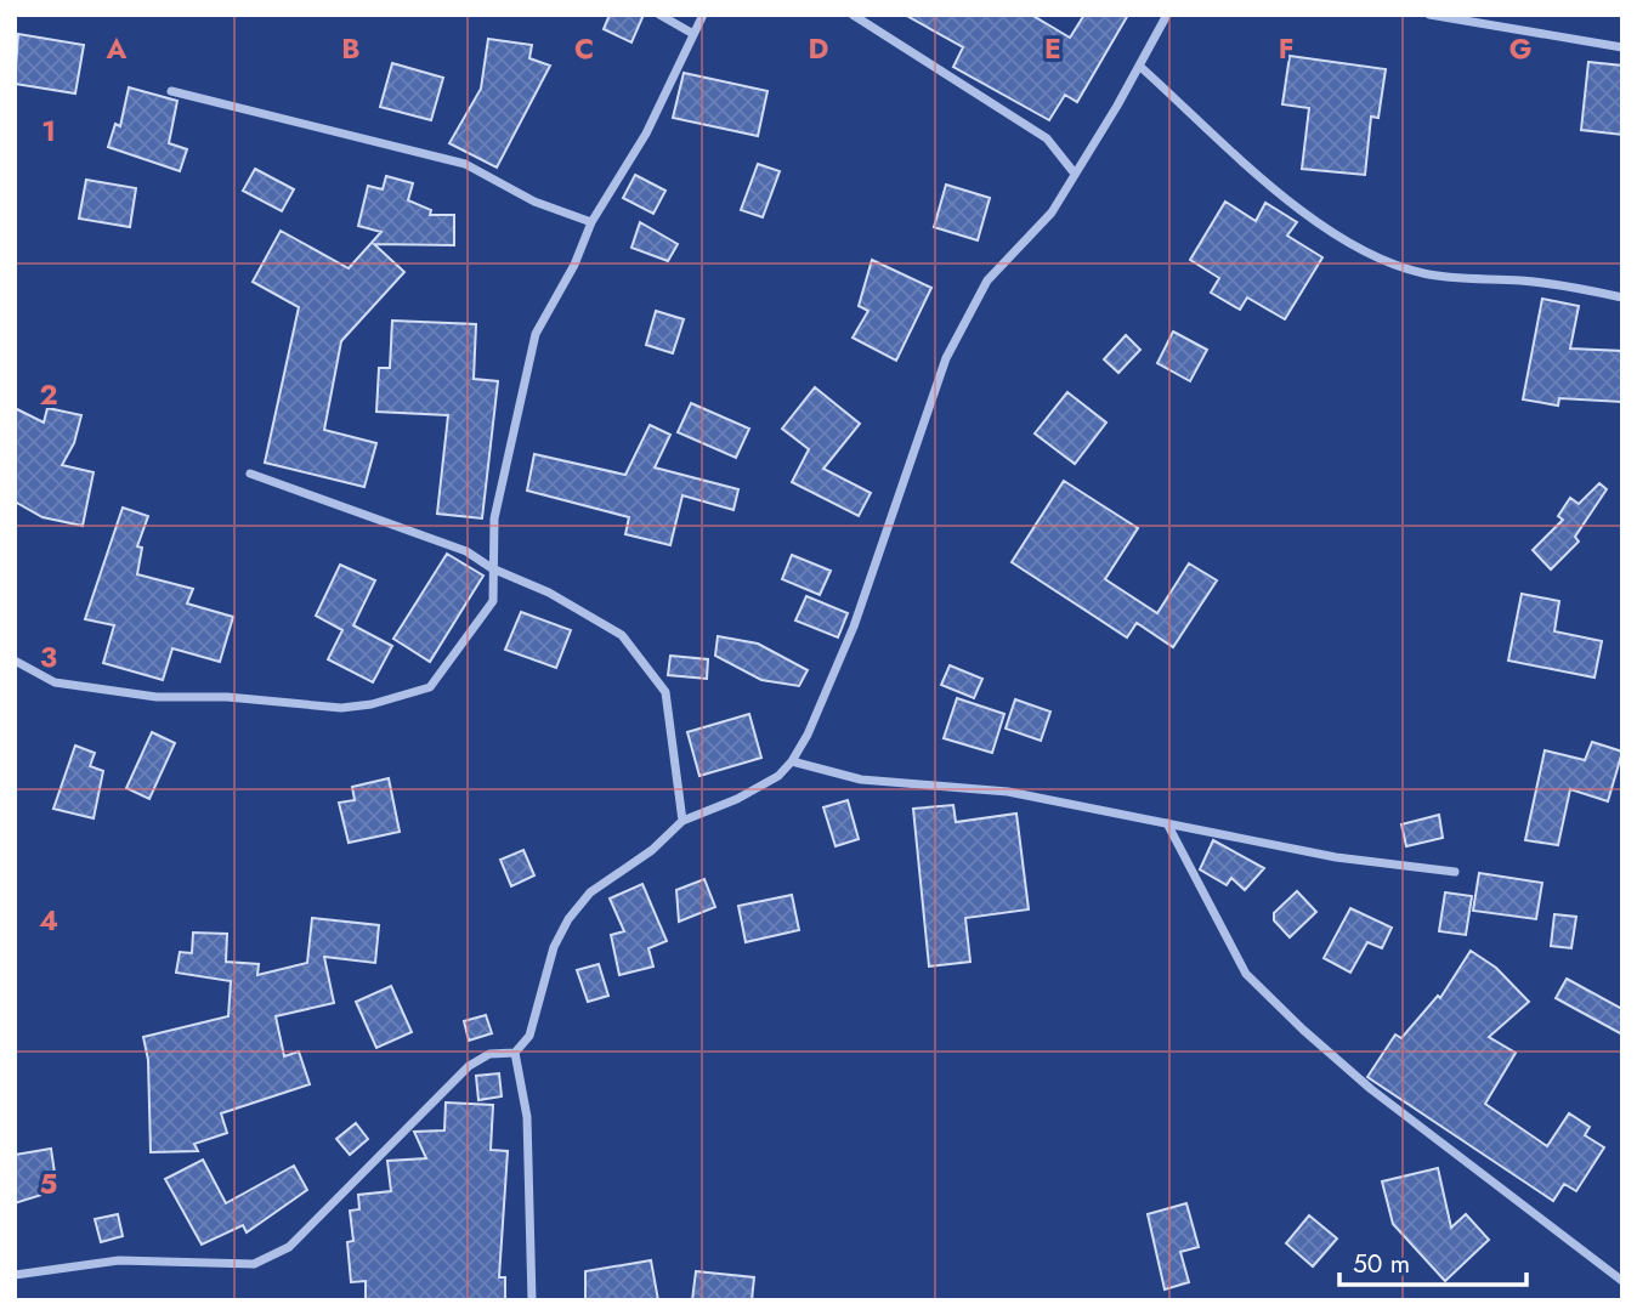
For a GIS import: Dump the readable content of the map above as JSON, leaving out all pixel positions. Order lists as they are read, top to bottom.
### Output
{
  "scale_bar": "50 m",
  "grid": {
    "columns": [
      "A",
      "B",
      "C",
      "D",
      "E",
      "F",
      "G"
    ],
    "rows": [
      "1",
      "2",
      "3",
      "4",
      "5"
    ]
  }
}
